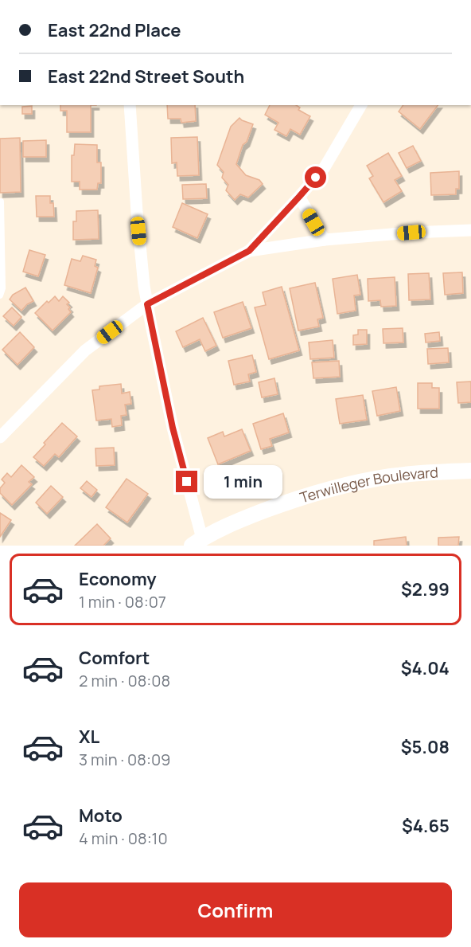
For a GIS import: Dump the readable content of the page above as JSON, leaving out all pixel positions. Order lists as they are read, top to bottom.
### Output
{
  "streets": {
    "street": ["Terwilleger Boulevard"]
  },
  "page": {
    "banner": ["East 22nd Place", "East 22nd Street South"],
    "bubble": "1 min",
    "list": [
      {
        "name": "Economy",
        "note": "1 min · 08:07",
        "value": "$2.99"
      },
      {
        "name": "Comfort",
        "note": "2 min · 08:08",
        "value": "$4.04"
      },
      {
        "name": "XL",
        "note": "3 min · 08:09",
        "value": "$5.08"
      },
      {
        "name": "Moto",
        "note": "4 min · 08:10",
        "value": "$4.65"
      }
    ],
    "buttons": "Confirm"
  }
}
